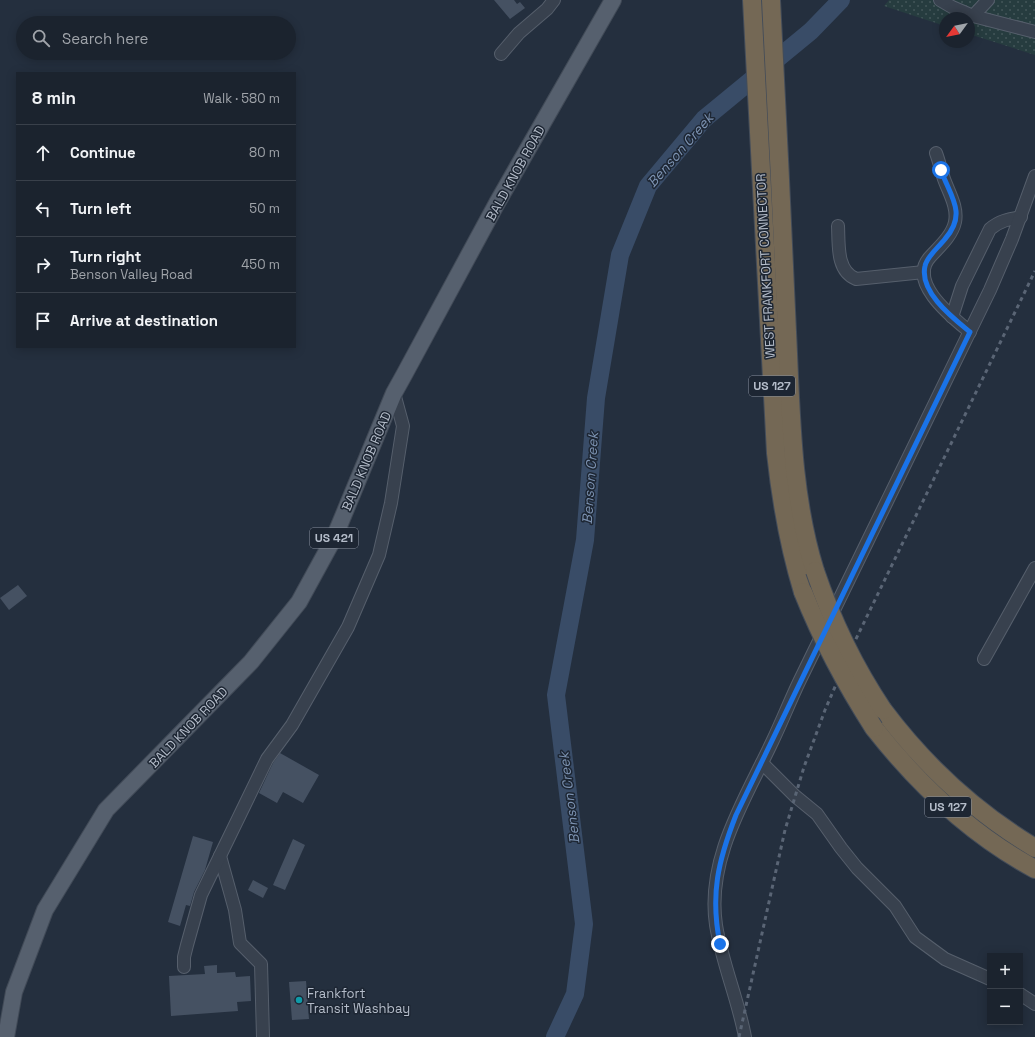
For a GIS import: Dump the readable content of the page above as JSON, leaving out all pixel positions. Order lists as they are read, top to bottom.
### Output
{
  "streets": {
    "highway": ["WEST FRANKFORT CONNECTOR", "US 127"],
    "main road": ["BALD KNOB ROAD", "US 421"]
  },
  "water": ["Benson Creek"],
  "places": ["Frankfort Transit Washbay"],
  "north": "bottom left",
  "page": {
    "search": "Search here",
    "heading": ["8 min", "Walk · 580 m"],
    "list": [
      ["Continue", "80 m"],
      ["Turn left", "50 m"],
      ["Turn right", "Benson Valley Road", "450 m"],
      "Arrive at destination"
    ],
    "map_buttons": ["+", "−"]
  }
}
